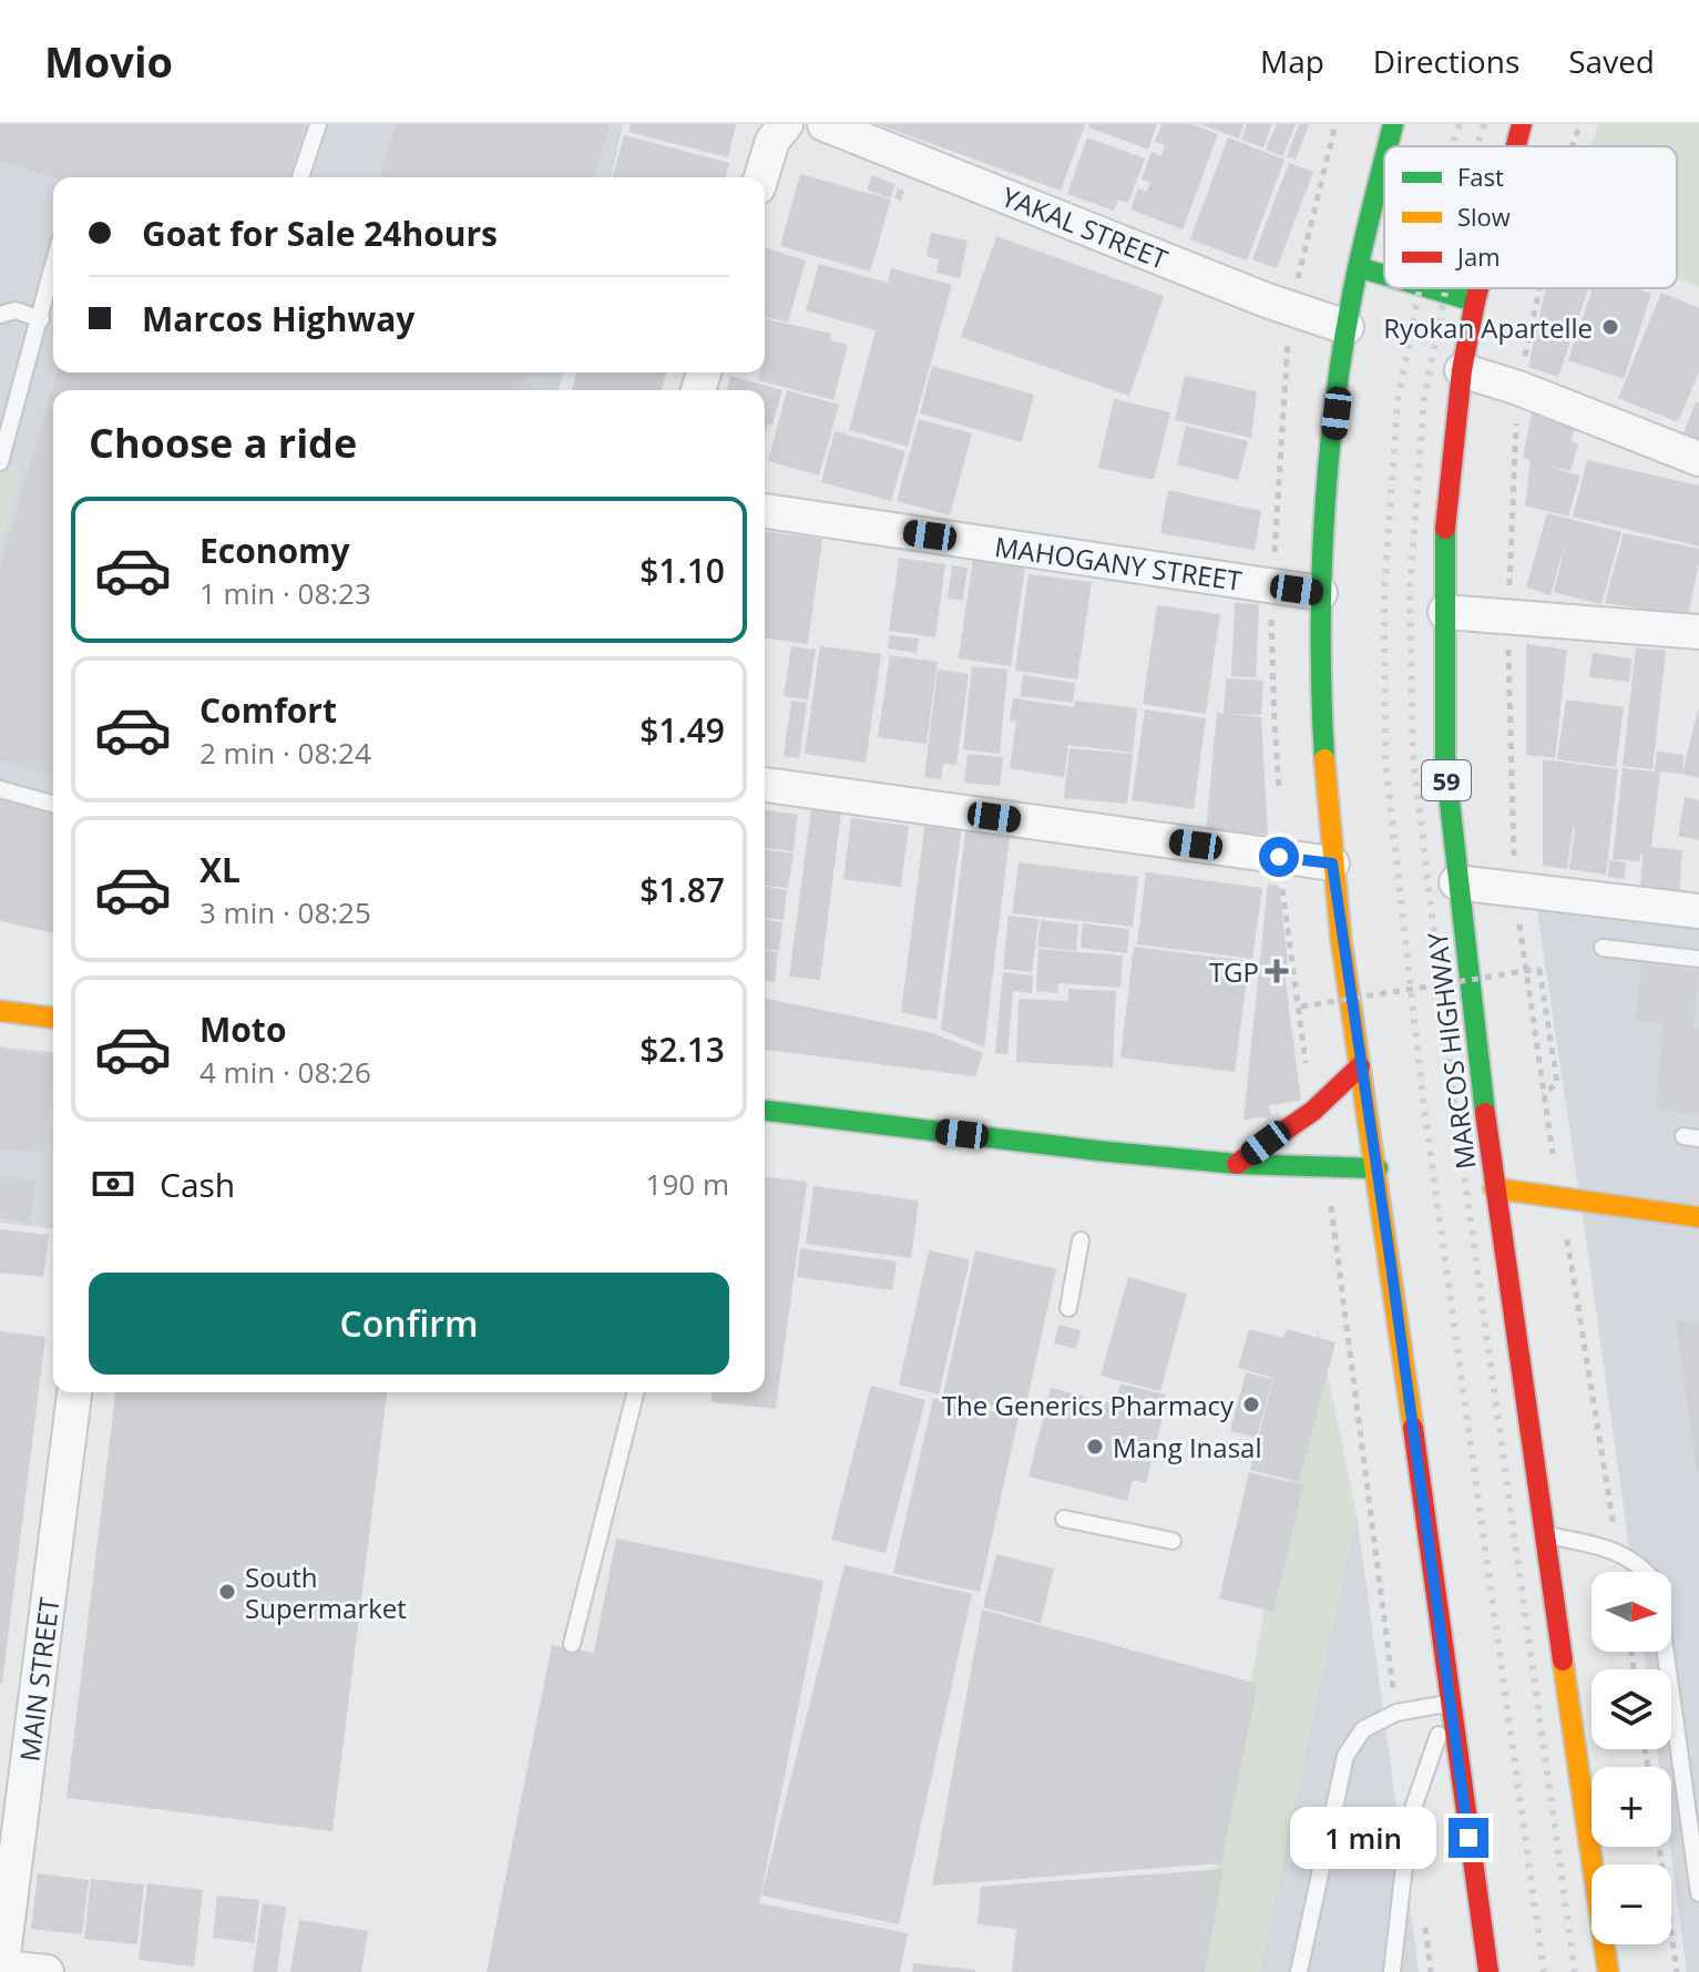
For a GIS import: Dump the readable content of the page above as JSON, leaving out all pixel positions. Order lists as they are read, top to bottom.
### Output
{
  "streets": {
    "main road": ["59", "MARCOS HIGHWAY"],
    "street": ["YAKAL STREET", "MAHOGANY STREET", "MAIN STREET"]
  },
  "places": {
    "other": [
      "Ryokan Apartelle",
      "The Generics Pharmacy",
      "Mang Inasal",
      "South Supermarket"
    ],
    "health": ["TGP"]
  },
  "legend": ["Fast", "Slow", "Jam"],
  "north": "right",
  "page": {
    "header": "Movio",
    "nav": ["Map", "Directions", "Saved"],
    "banner": ["Goat for Sale 24hours", "Marcos Highway"],
    "heading": "Choose a ride",
    "list": [
      {
        "name": "Economy",
        "note": "1 min · 08:23",
        "value": "$1.10"
      },
      {
        "name": "Comfort",
        "note": "2 min · 08:24",
        "value": "$1.49"
      },
      {
        "name": "XL",
        "note": "3 min · 08:25",
        "value": "$1.87"
      },
      {
        "name": "Moto",
        "note": "4 min · 08:26",
        "value": "$2.13"
      }
    ],
    "pay": ["Cash", "190 m"],
    "buttons": "Confirm",
    "map_buttons": ["+", "−"],
    "bubble": "1 min"
  }
}
